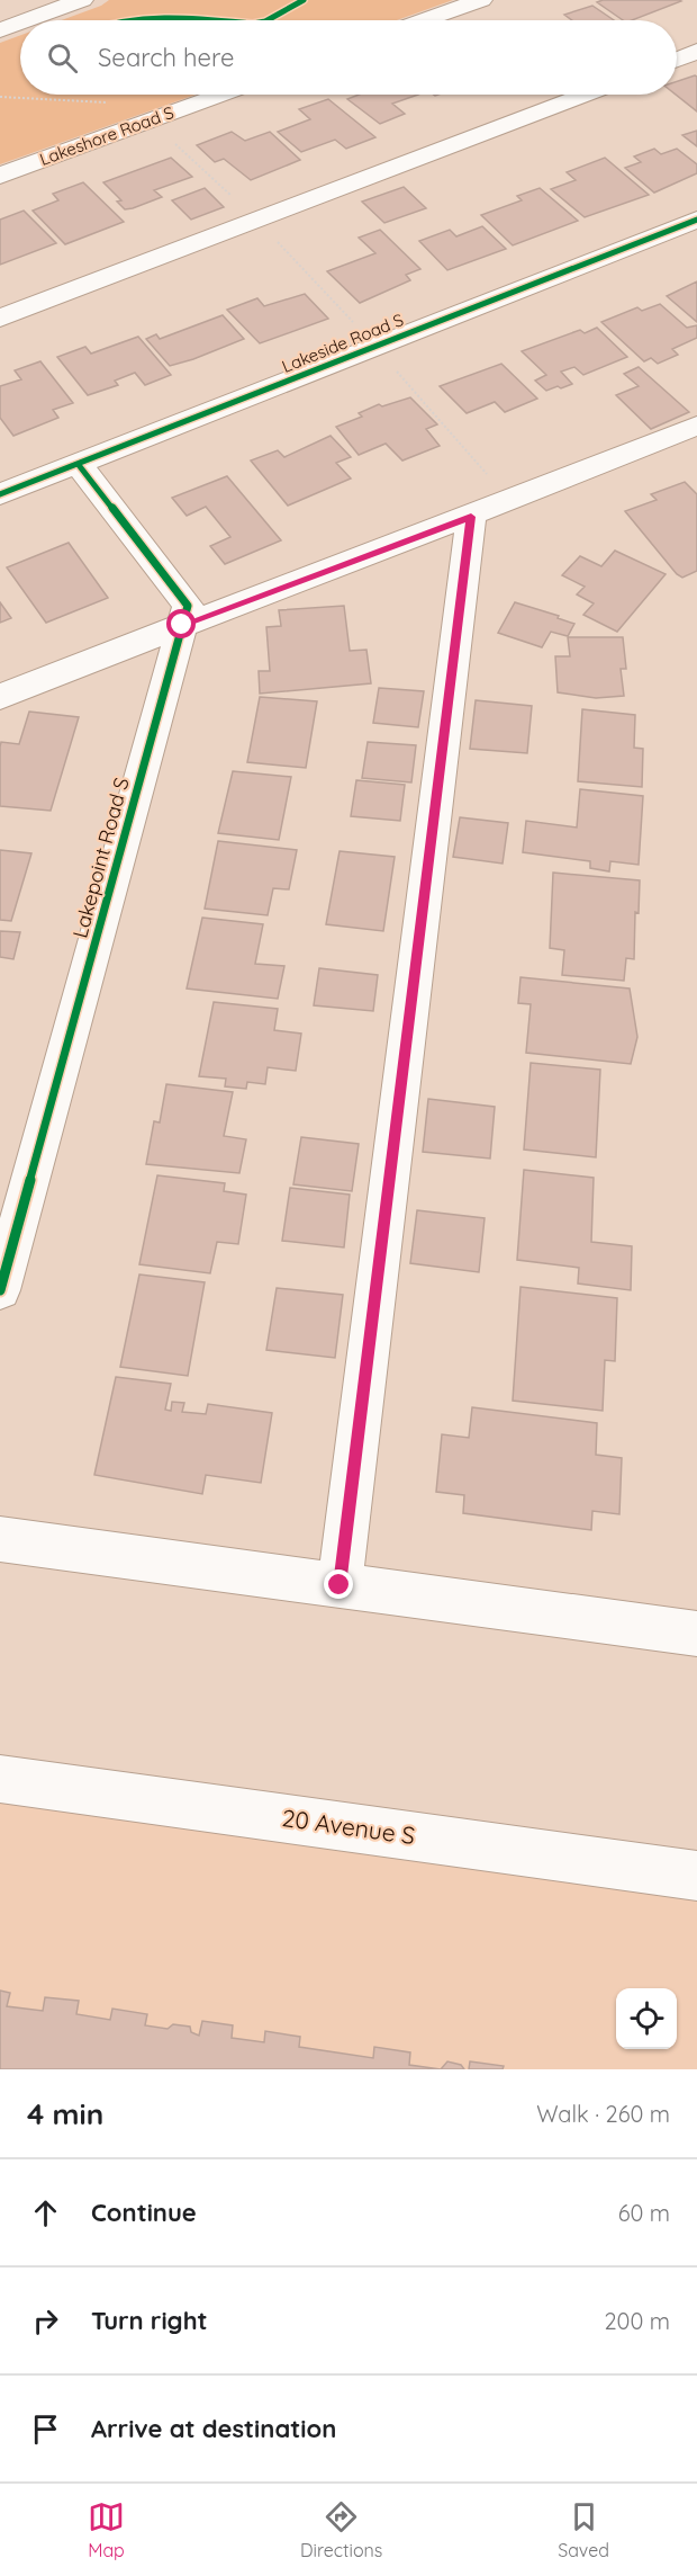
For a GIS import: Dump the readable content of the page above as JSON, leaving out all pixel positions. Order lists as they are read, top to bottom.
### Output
{
  "streets": {
    "street": [
      "Lakeshore Road S",
      "Lakeside Road S",
      "Lakepoint Road S",
      "20 Avenue S"
    ]
  },
  "crossings": [
    ["Lakeside Road S", "Lakepoint Road S"]
  ],
  "page": {
    "search": "Search here",
    "heading": ["4 min", "Walk · 260 m"],
    "list": [
      ["Continue", "60 m"],
      ["Turn right", "200 m"],
      "Arrive at destination"
    ],
    "nav": ["Map", "Directions", "Saved"]
  }
}
